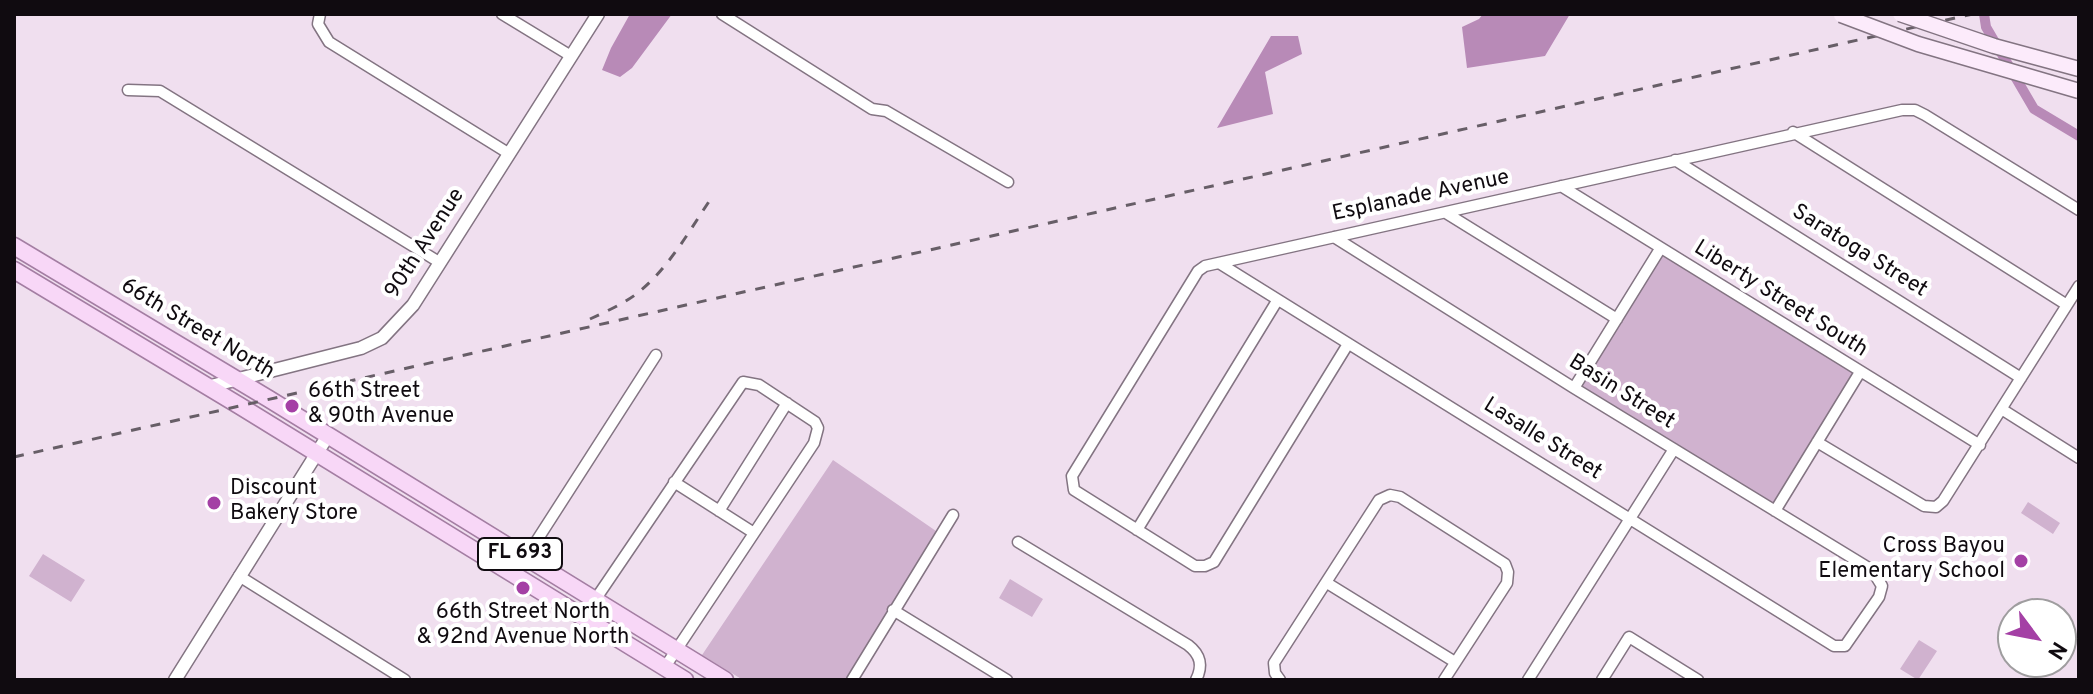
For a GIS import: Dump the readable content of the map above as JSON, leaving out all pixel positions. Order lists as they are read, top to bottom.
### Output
{
  "streets": {
    "main road": ["66th Street North", "FL 693"],
    "street": [
      "Esplanade Avenue",
      "90th Avenue",
      "Saratoga Street",
      "Liberty Street South",
      "Basin Street",
      "Lasalle Street"
    ]
  },
  "crossings": [
    ["Esplanade Avenue", "Saratoga Street"],
    ["Esplanade Avenue", "Liberty Street South"],
    ["Esplanade Avenue", "Basin Street"],
    ["Esplanade Avenue", "Lasalle Street"],
    ["90th Avenue", "66th Street North"],
    ["Basin Street", "Lasalle Street"]
  ],
  "places": [
    "66th Street & 90th Avenue",
    "Discount Bakery Store",
    "Cross Bayou Elementary School",
    "66th Street North & 92nd Avenue North"
  ],
  "north": "bottom right"
}
